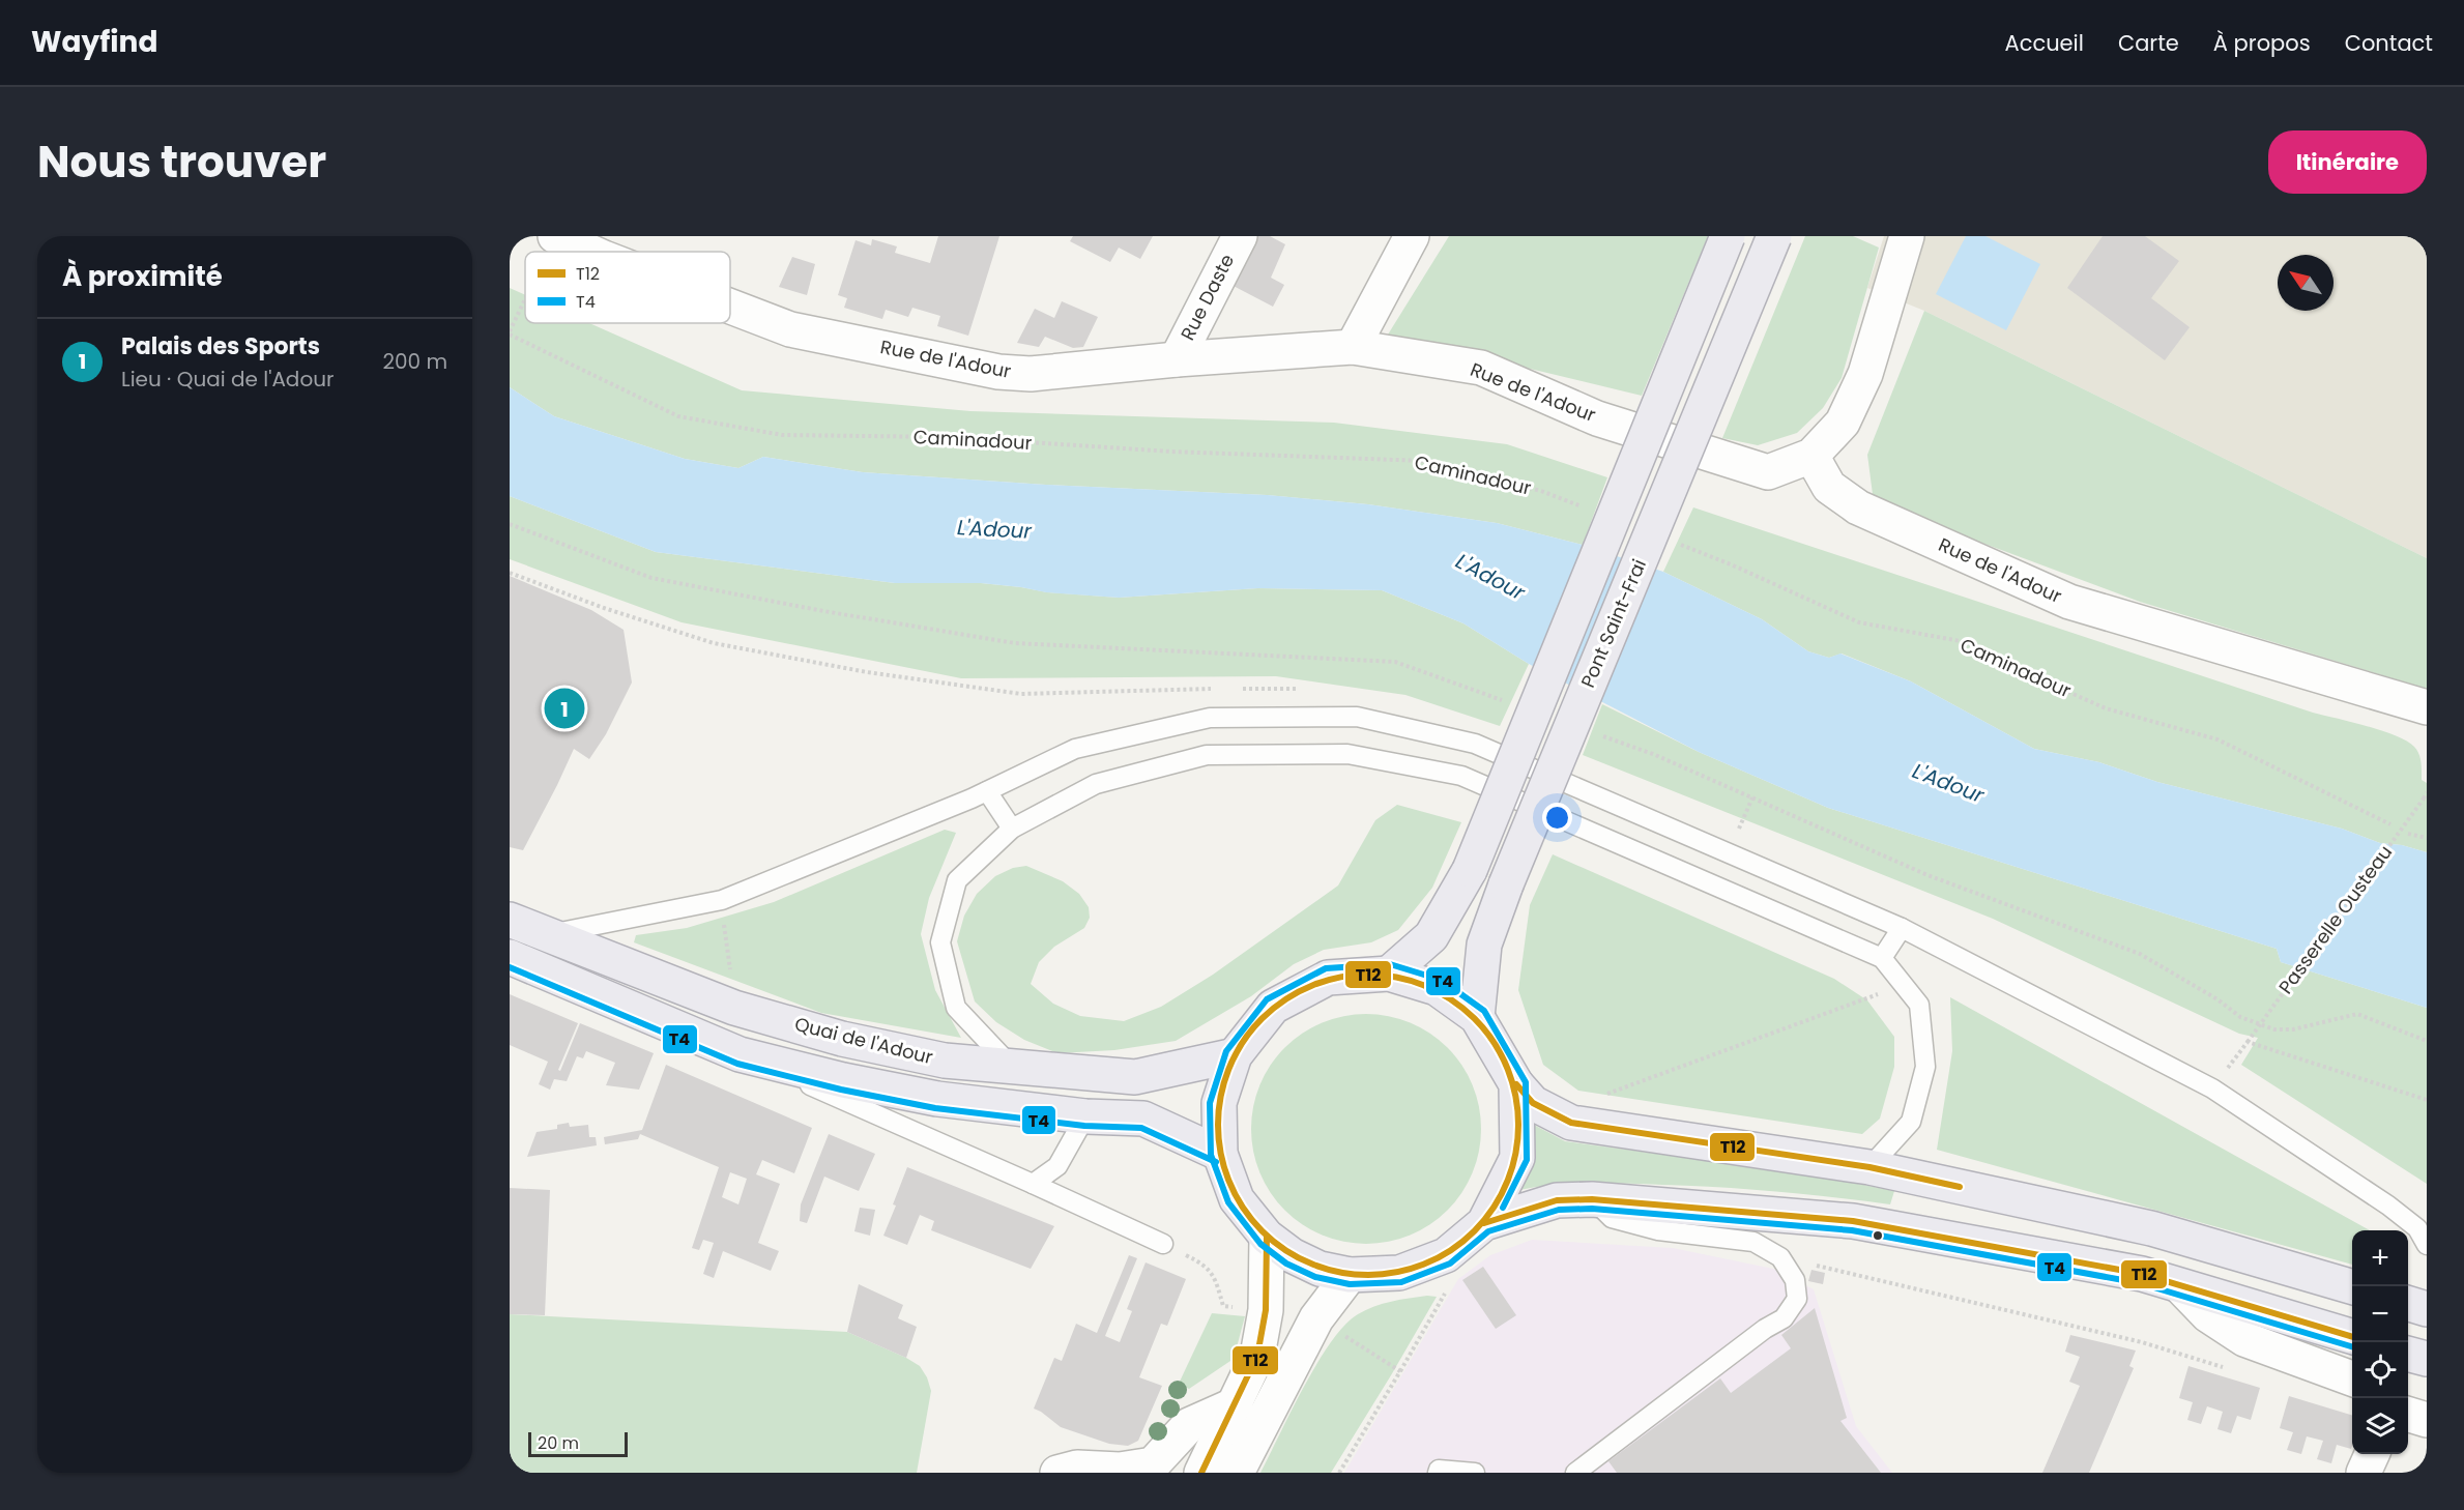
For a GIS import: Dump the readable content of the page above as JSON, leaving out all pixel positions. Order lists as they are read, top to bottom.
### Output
{
  "streets": {
    "main road": ["Pont Saint-Frai", "Quai de l'Adour"],
    "street": ["Rue Daste", "Rue de l'Adour"],
    "path": ["Caminadour", "Passerelle Ousteau"]
  },
  "crossings": [
    ["Rue Daste", "Rue de l'Adour"]
  ],
  "water": ["L'Adour"],
  "lines": ["transit line T4", "transit line T12"],
  "legend": ["T12", "T4"],
  "scale_bar": "20 m",
  "north": "top left",
  "page": {
    "header": "Wayfind",
    "nav": [
      "Accueil",
      "Carte",
      "À propos",
      "Contact"
    ],
    "title": "Nous trouver",
    "buttons": "Itinéraire",
    "heading": "À proximité",
    "list": [
      {
        "mark": "1",
        "name": "Palais des Sports",
        "note": "Lieu · Quai de l'Adour",
        "value": "200 m"
      }
    ],
    "pins": "1",
    "map_buttons": ["+", "−"],
    "scale": "20 m"
  }
}
